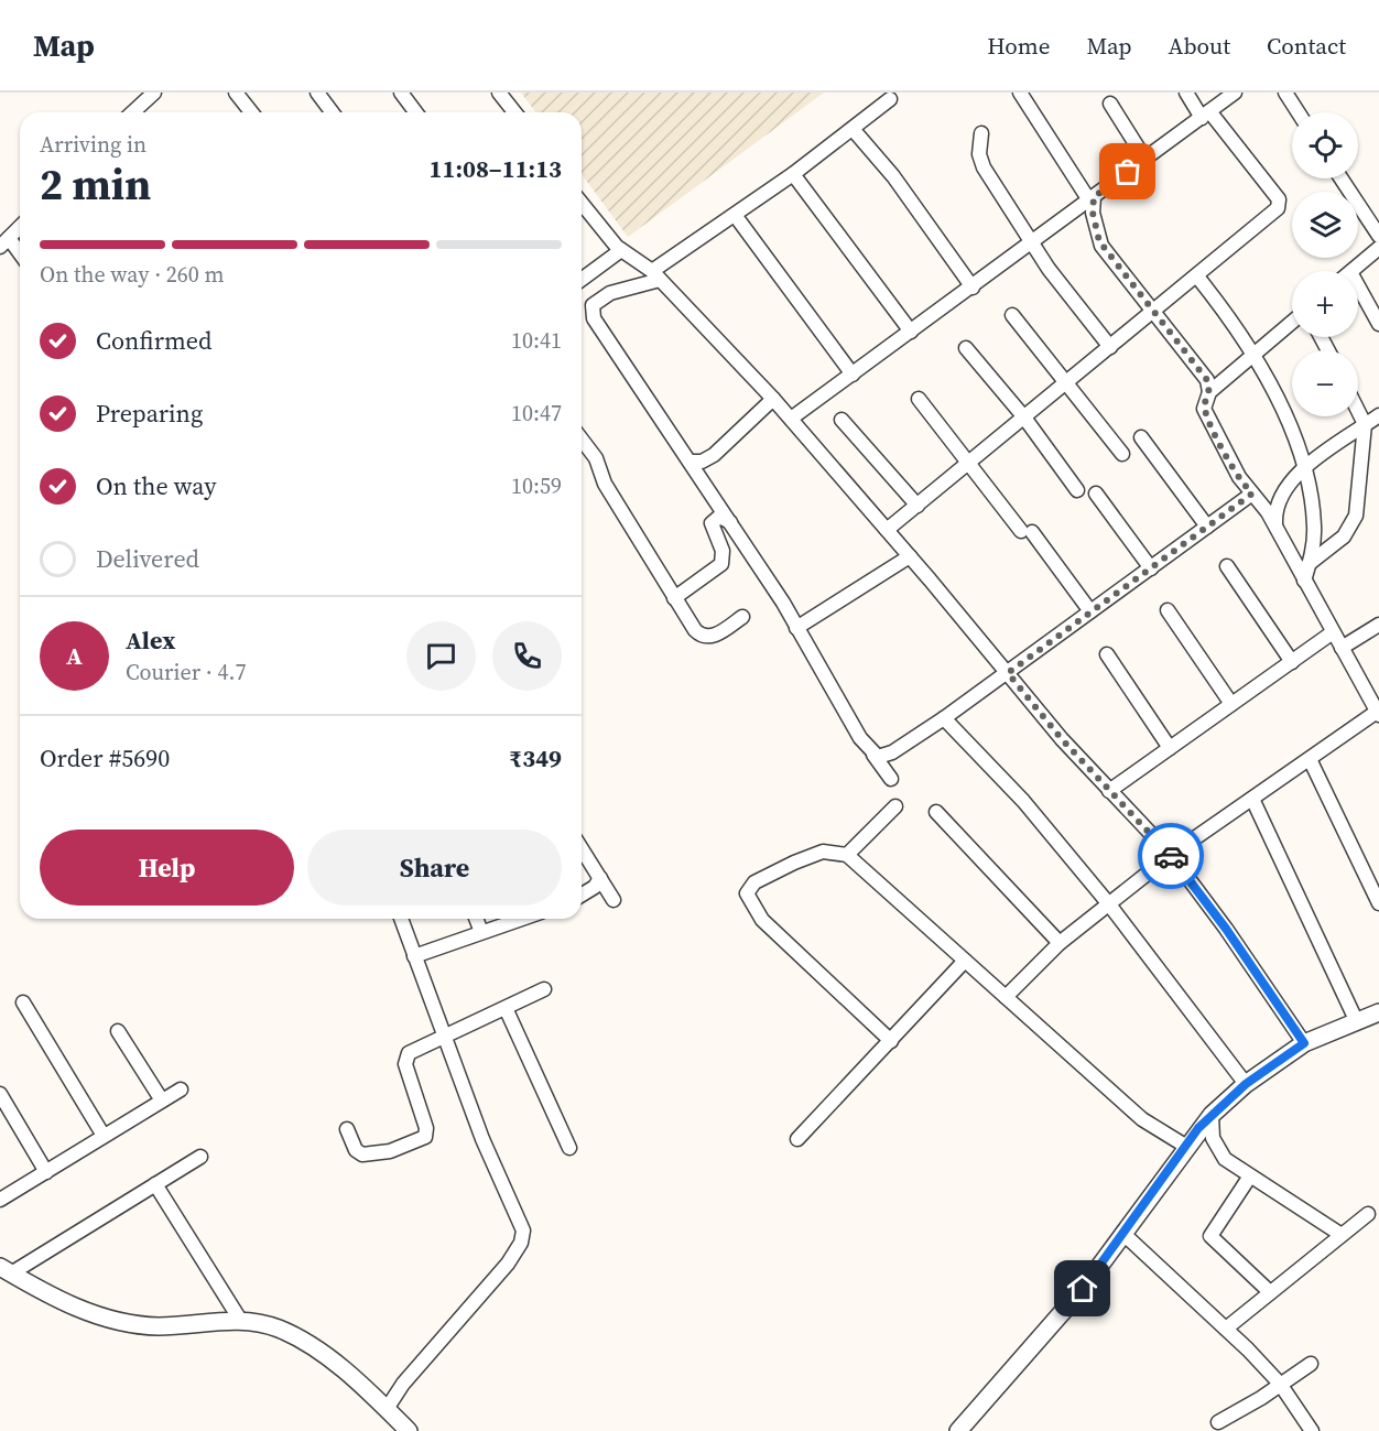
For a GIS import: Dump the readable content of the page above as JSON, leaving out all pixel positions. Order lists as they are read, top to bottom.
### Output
{
  "page": {
    "header": "Map",
    "nav": [
      "Home",
      "Map",
      "About",
      "Contact"
    ],
    "map_buttons": ["+", "−"],
    "heading": ["2 min", "Arriving in", "11:08–11:13"],
    "panel": [
      "Alex",
      "Courier · 4.7",
      "Order #5690",
      "₹349"
    ],
    "bar": "On the way · 260 m",
    "list": [
      ["Confirmed", "10:41"],
      ["Preparing", "10:47"],
      ["On the way", "10:59"],
      "Delivered"
    ],
    "round": "A",
    "buttons": ["Help", "Share"]
  }
}
